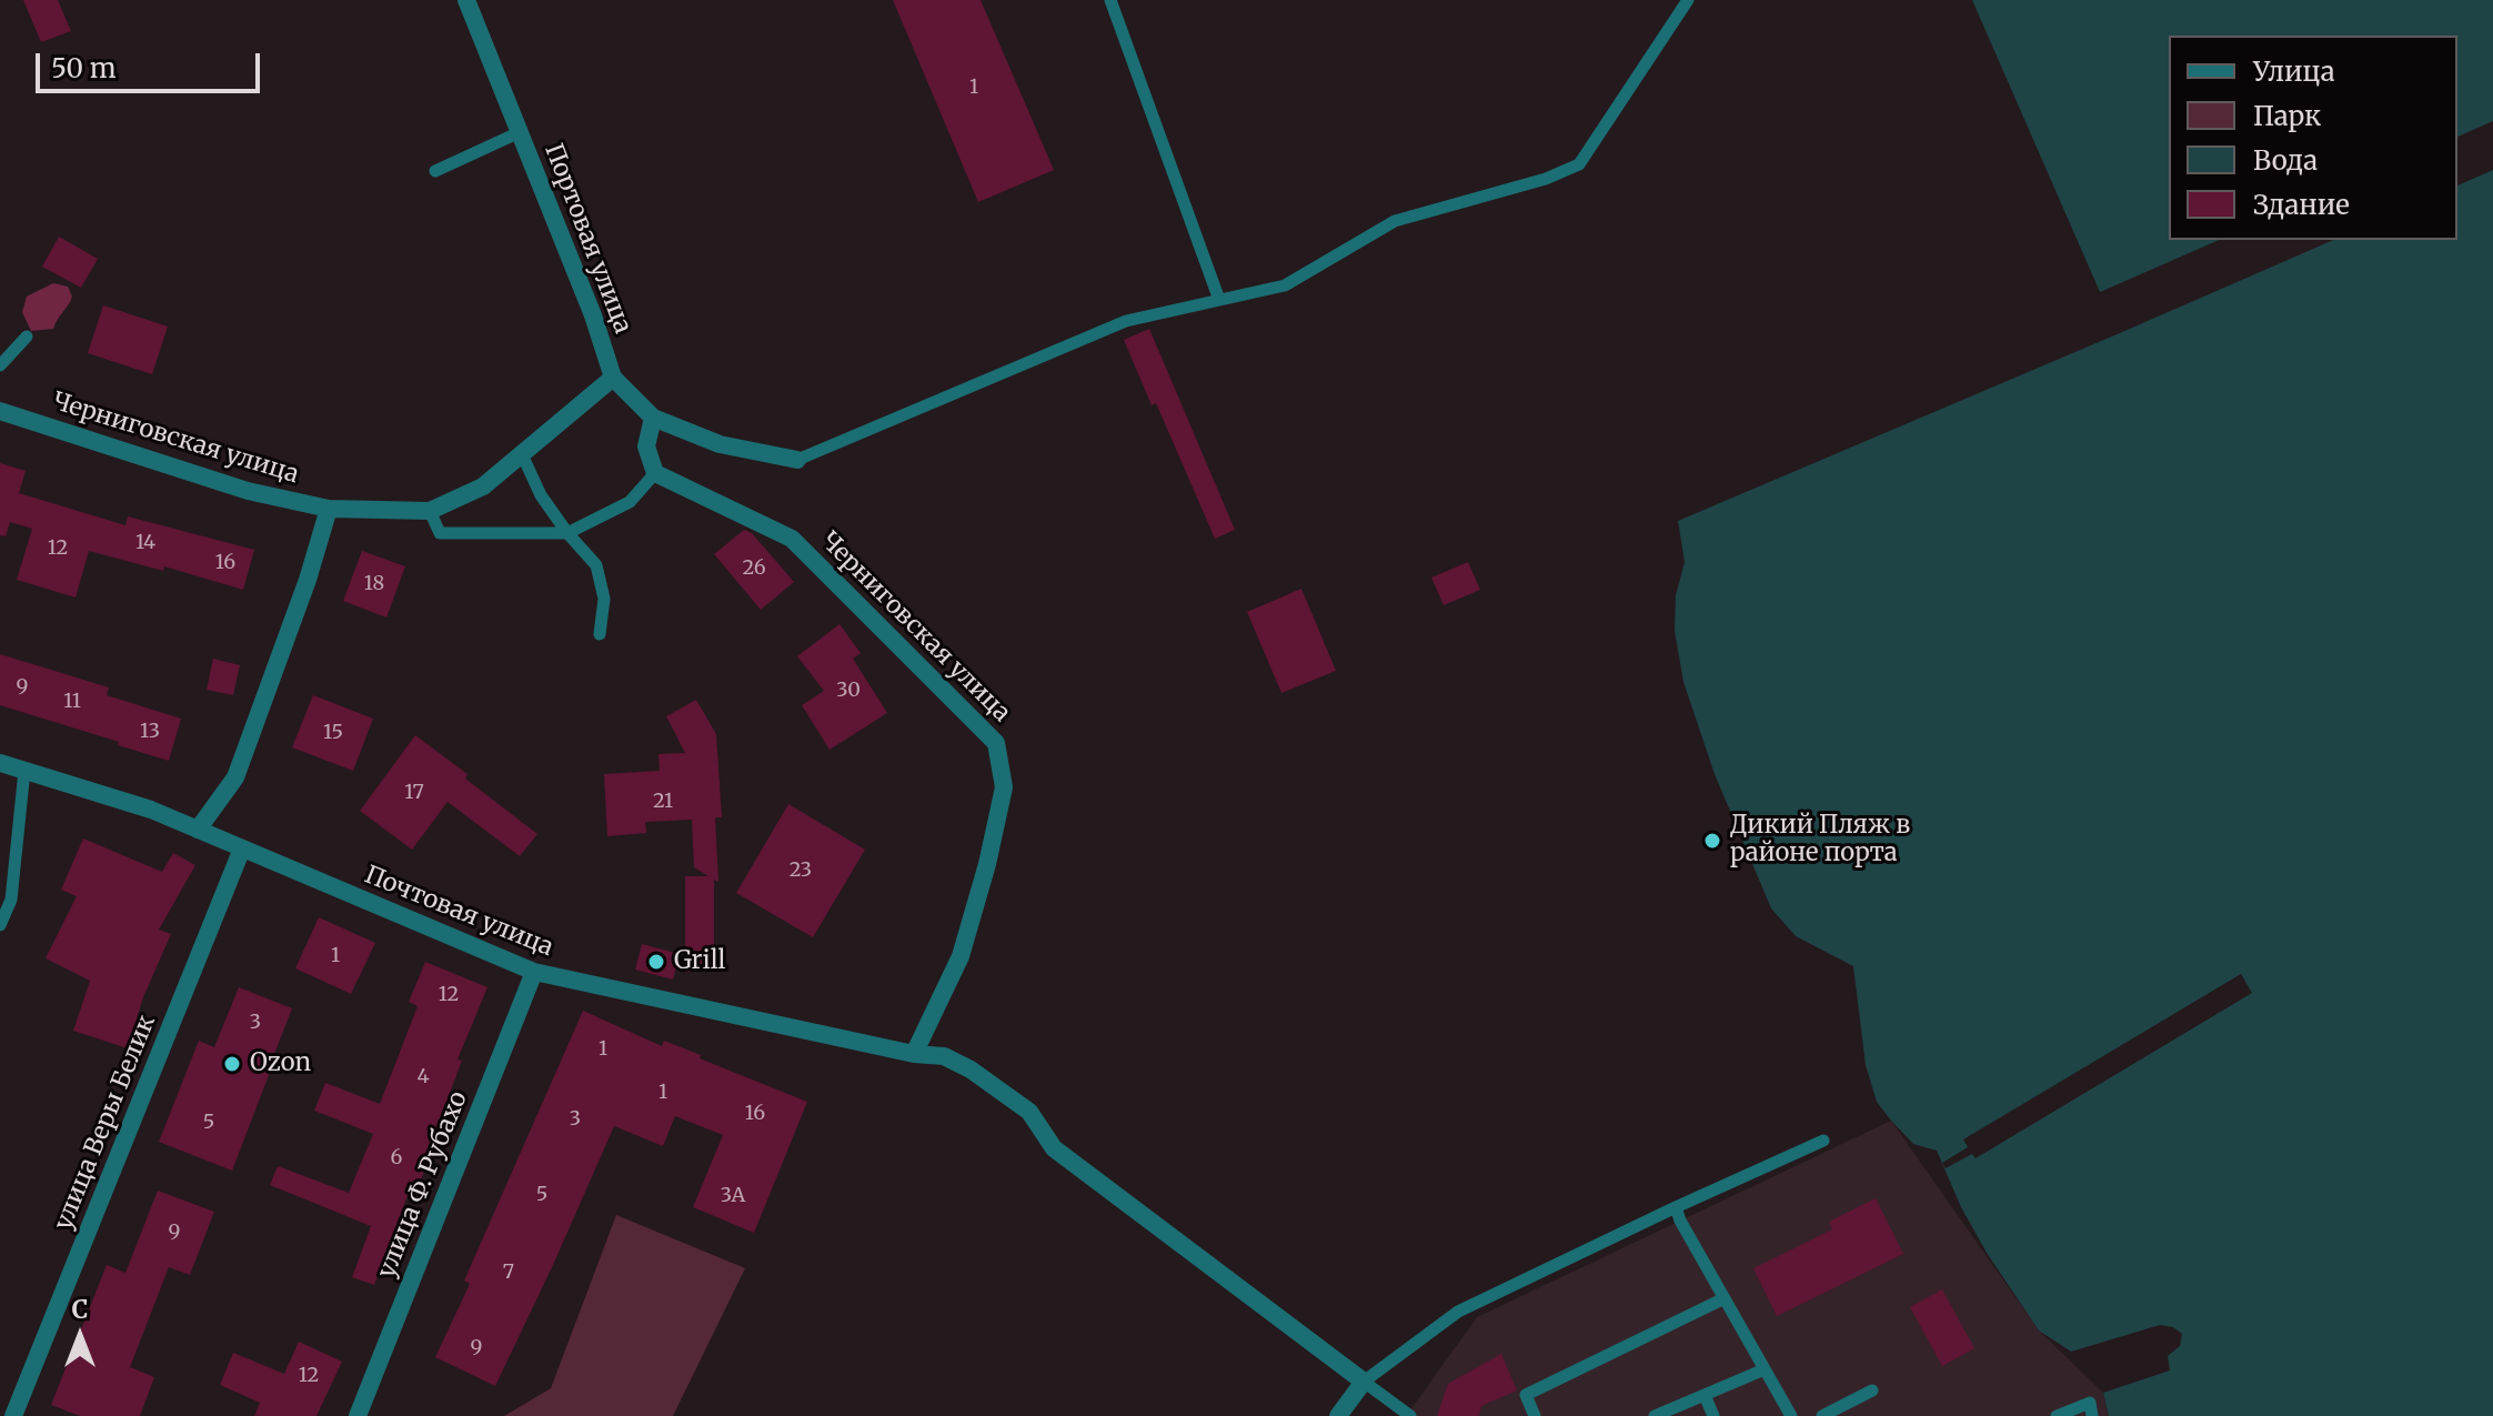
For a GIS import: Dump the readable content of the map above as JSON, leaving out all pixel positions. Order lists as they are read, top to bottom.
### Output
{
  "streets": {
    "street": [
      "Портовая улица",
      "Черниговская улица",
      "Почтовая улица",
      "улица Веры Белик",
      "улица Ф. Рубахо"
    ]
  },
  "crossings": [
    ["Портовая улица", "Черниговская улица"],
    ["Черниговская улица", "Почтовая улица"],
    ["Почтовая улица", "улица Веры Белик"],
    ["Почтовая улица", "улица Ф. Рубахо"]
  ],
  "places": ["Дикий Пляж в районе порта", "Grill", "Ozon"],
  "house_numbers": [
    "1",
    "14",
    "12",
    "16",
    "26",
    "18",
    "9",
    "30",
    "11",
    "13",
    "15",
    "17",
    "21",
    "23",
    "1",
    "12",
    "3",
    "1",
    "4",
    "1",
    "16",
    "3",
    "5",
    "6",
    "5",
    "3А",
    "9",
    "7",
    "9",
    "12"
  ],
  "legend": [
    "Улица",
    "Парк",
    "Вода",
    "Здание"
  ],
  "scale_bar": "50 m",
  "north": "top"
}
